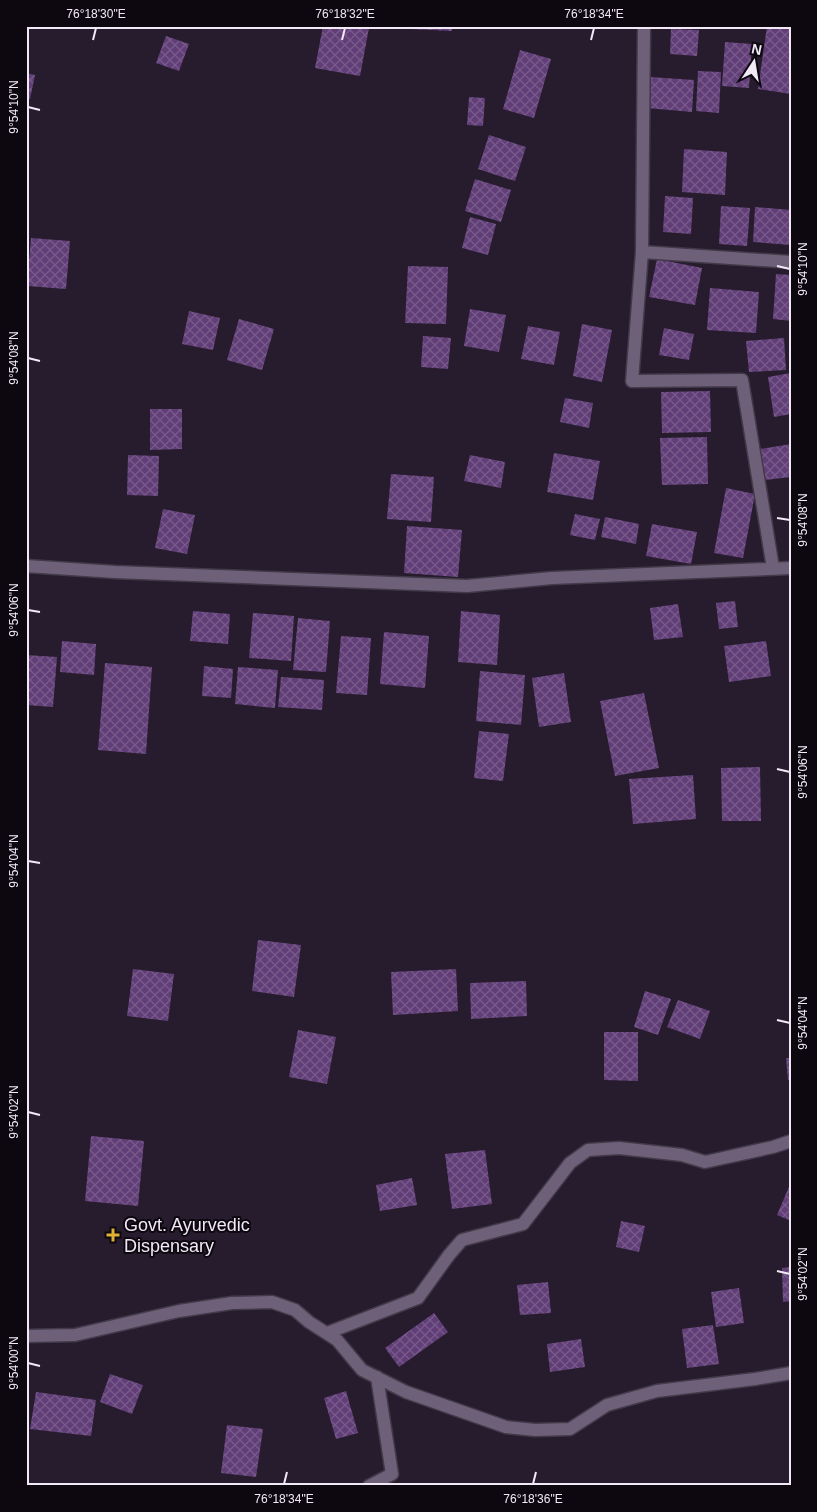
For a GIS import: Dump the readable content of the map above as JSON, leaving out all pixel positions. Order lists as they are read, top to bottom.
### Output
{
  "places": {
    "health": ["Govt. Ayurvedic Dispensary"]
  },
  "north": "top",
  "coordinates": [
    "76°18'30\"E",
    "76°18'32\"E",
    "76°18'34\"E",
    "9°54'10\"N",
    "9°54'08\"N",
    "9°54'06\"N",
    "9°54'04\"N",
    "9°54'02\"N",
    "9°54'00\"N",
    "76°18'36\"E"
  ]
}
